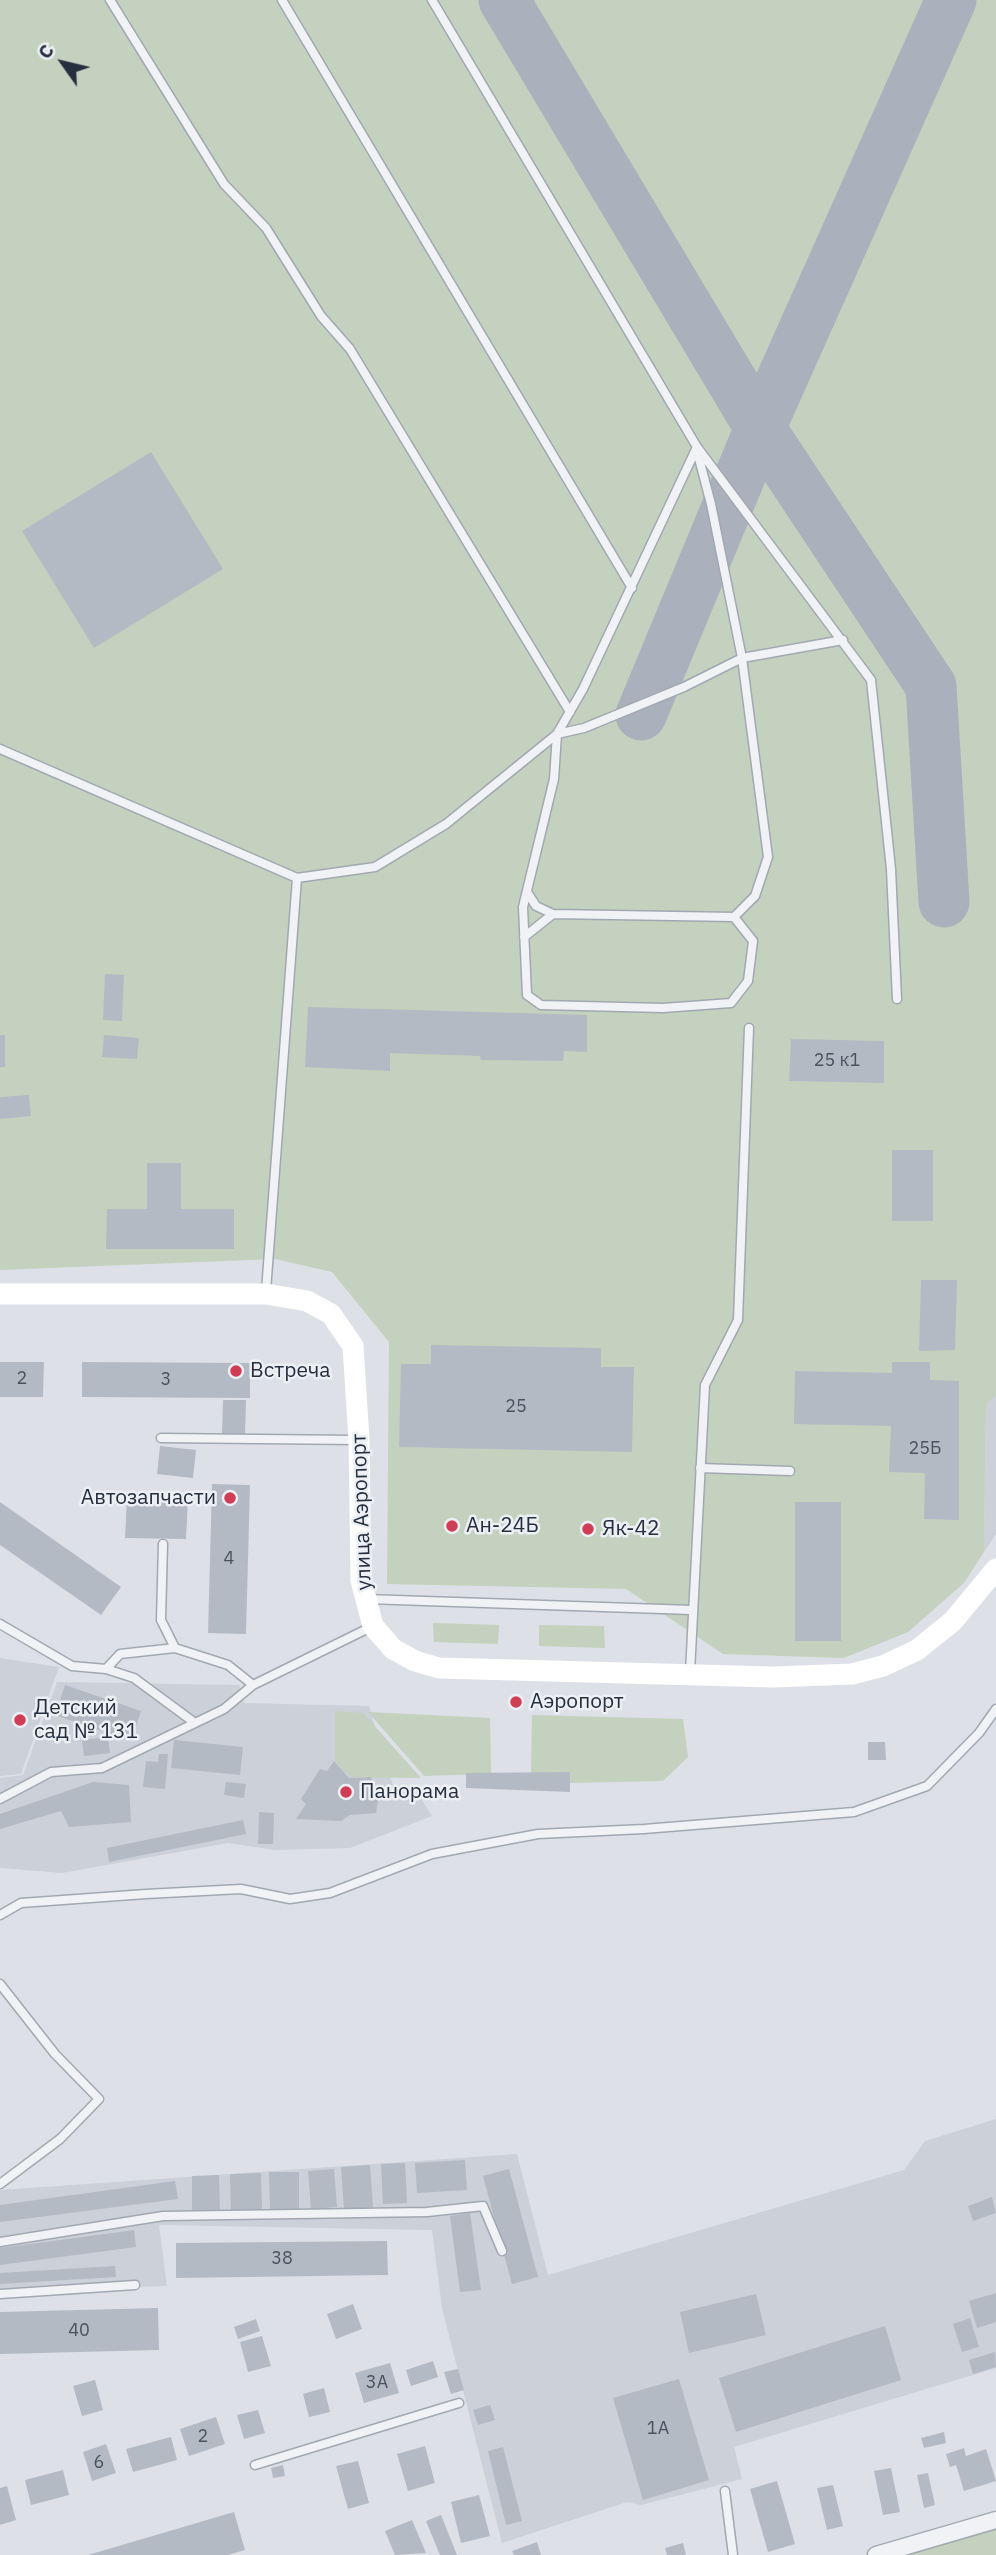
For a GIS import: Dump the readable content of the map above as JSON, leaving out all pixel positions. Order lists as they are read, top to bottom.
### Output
{
  "streets": {
    "main road": ["улица Аэропорт"]
  },
  "places": [
    "Встреча",
    "Автозапчасти",
    "Ан-24Б",
    "Як-42",
    "Аэропорт",
    "Детский сад № 131",
    "Панорама"
  ],
  "house_numbers": [
    "25 к1",
    "2",
    "3",
    "25",
    "25Б",
    "4",
    "38",
    "40",
    "3А",
    "1А",
    "2",
    "6"
  ],
  "north": "top left"
}
